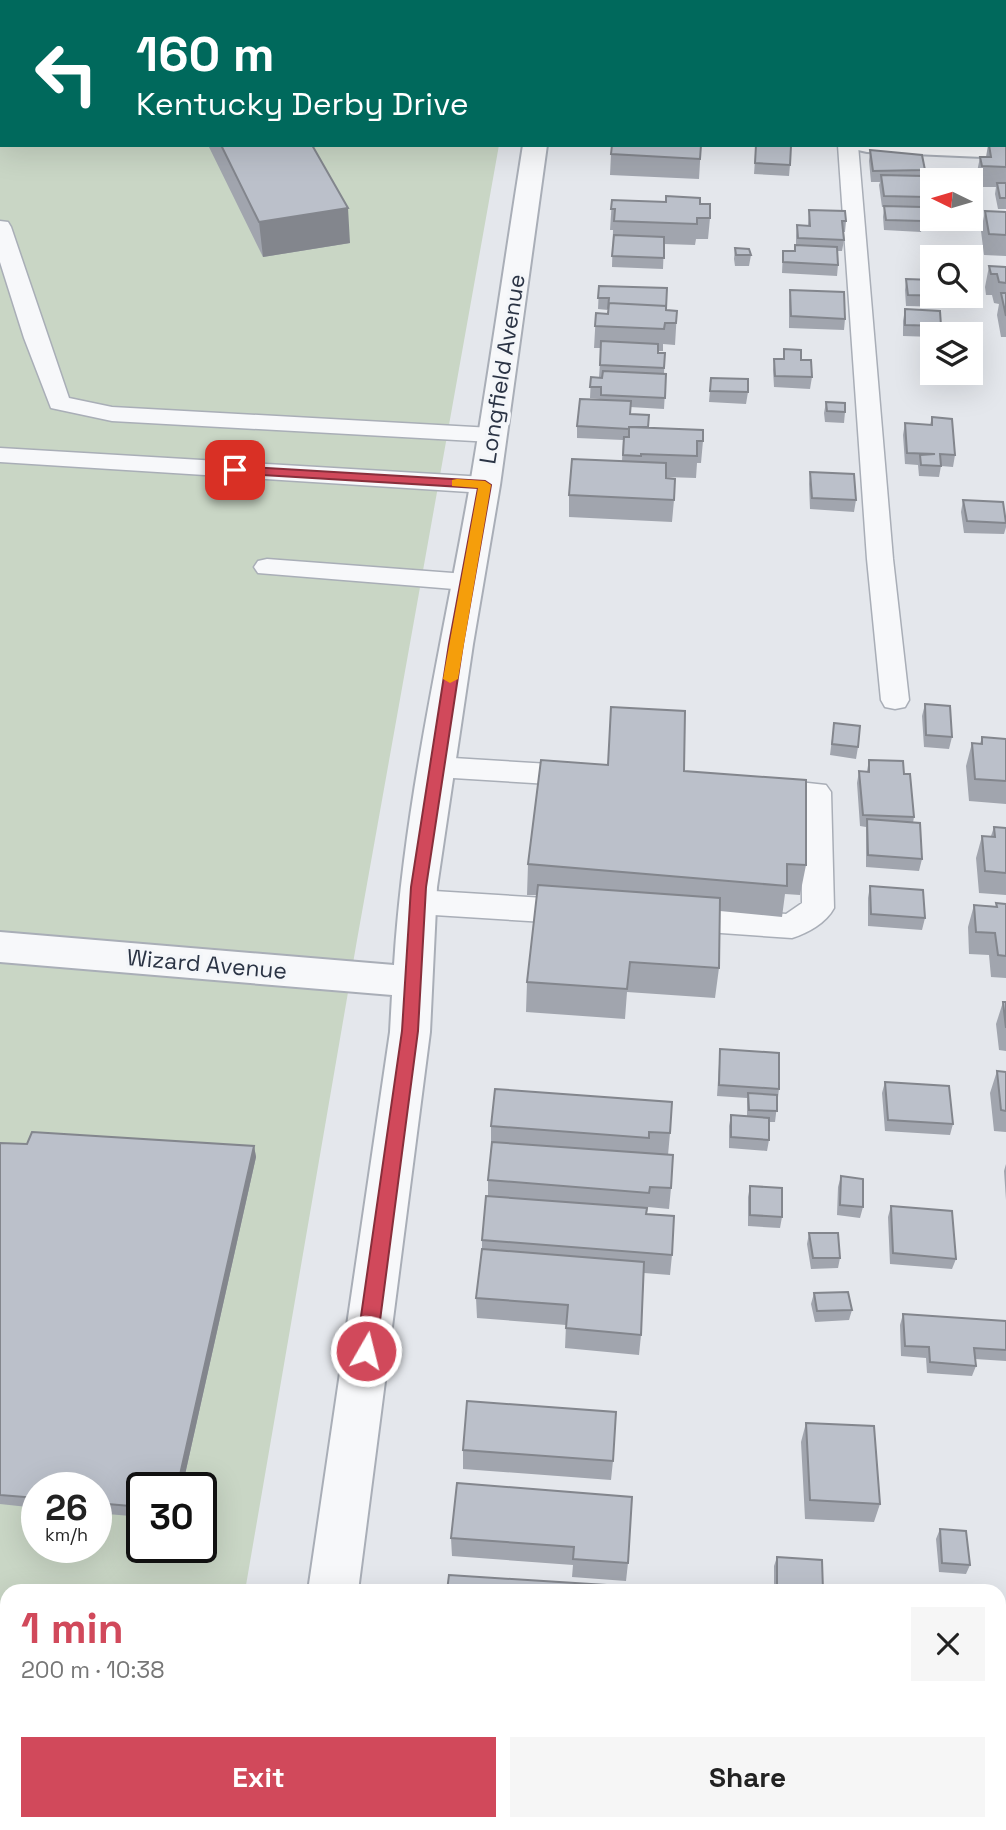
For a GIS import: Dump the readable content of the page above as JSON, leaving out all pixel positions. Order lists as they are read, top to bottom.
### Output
{
  "streets": {
    "street": ["Longfield Avenue", "Wizard Avenue"]
  },
  "crossings": [
    ["Longfield Avenue", "Wizard Avenue"]
  ],
  "north": "left",
  "page": {
    "turn": ["160 m", "Kentucky Derby Drive"],
    "speed": "26 km/h",
    "limit": "30",
    "heading": ["1 min", "200 m · 10:38"],
    "buttons": ["Exit", "Share"]
  }
}
